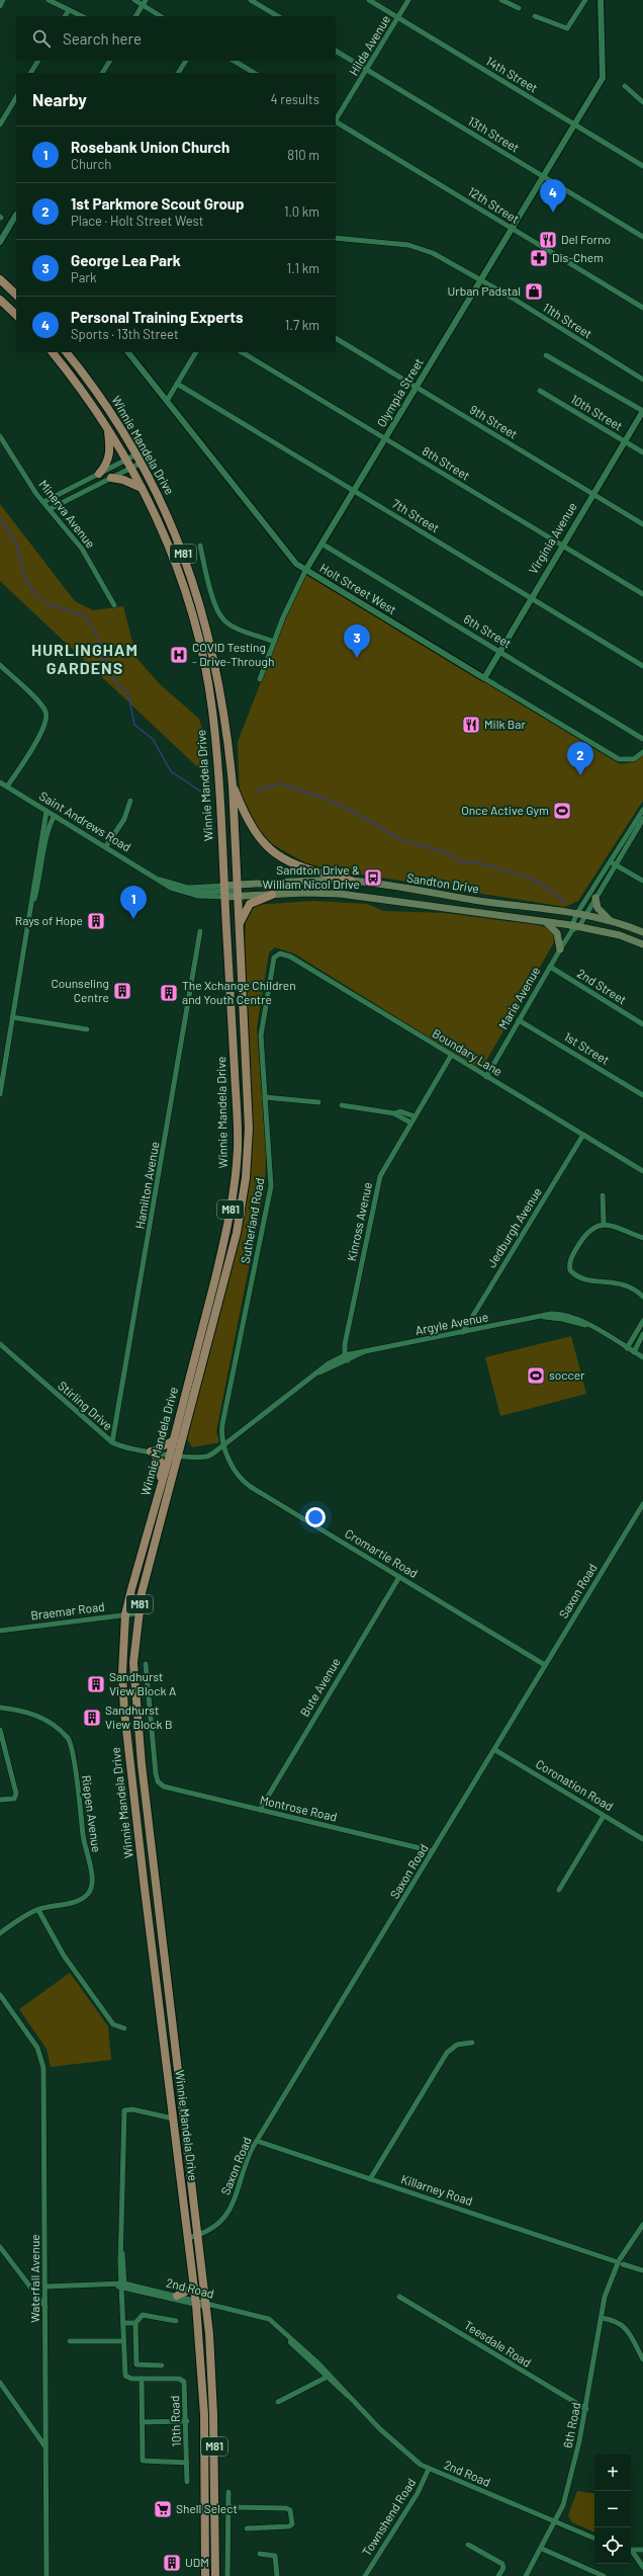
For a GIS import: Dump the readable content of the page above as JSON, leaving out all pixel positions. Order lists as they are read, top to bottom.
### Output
{
  "streets": {
    "main road": ["Winnie Mandela Drive", "M81", "Sandton Drive"],
    "street": [
      "Hilda Avenue",
      "14th Street",
      "13th Street",
      "12th Street",
      "11th Street",
      "Olympia Street",
      "10th Street",
      "9th Street",
      "8th Street",
      "Minerva Avenue",
      "7th Street",
      "Virginia Avenue",
      "Holt Street West",
      "6th Street",
      "Saint Andrews Road",
      "2nd Street",
      "Marie Avenue",
      "1st Street",
      "Boundary Lane",
      "Hamilton Avenue",
      "Sutherland Road",
      "Kinross Avenue",
      "Jedburgh Avenue",
      "Argyle Avenue",
      "Stirling Drive",
      "Cromartie Road",
      "Saxon Road",
      "Braemar Road",
      "Bute Avenue",
      "Coronation Road",
      "Montrose Road",
      "Riepen Avenue",
      "Killarney Road",
      "Waterfall Avenue",
      "2nd Road",
      "Teesdale Road",
      "10th Road",
      "6th Road",
      "Townshend Road"
    ]
  },
  "crossings": [
    ["Hilda Avenue", "14th Street"],
    ["Hilda Avenue", "13th Street"],
    ["14th Street", "Olympia Street"],
    ["13th Street", "Olympia Street"],
    ["12th Street", "Olympia Street"],
    ["11th Street", "Olympia Street"],
    ["Olympia Street", "9th Street"],
    ["Olympia Street", "8th Street"],
    ["Olympia Street", "7th Street"],
    ["Olympia Street", "Holt Street West"],
    ["Olympia Street", "6th Street"],
    ["10th Street", "Virginia Avenue"],
    ["9th Street", "Virginia Avenue"],
    ["Winnie Mandela Drive", "Saint Andrews Road"],
    ["Winnie Mandela Drive", "Sandton Drive"],
    ["Winnie Mandela Drive", "Argyle Avenue"],
    ["Winnie Mandela Drive", "Stirling Drive"],
    ["Winnie Mandela Drive", "Saxon Road"],
    ["Winnie Mandela Drive", "Braemar Road"],
    ["Winnie Mandela Drive", "2nd Road"],
    ["Winnie Mandela Drive", "10th Road"],
    ["8th Street", "Virginia Avenue"],
    ["7th Street", "Virginia Avenue"],
    ["Virginia Avenue", "Holt Street West"],
    ["Virginia Avenue", "6th Street"],
    ["Sandton Drive", "Marie Avenue"],
    ["2nd Street", "Marie Avenue"],
    ["Marie Avenue", "1st Street"],
    ["Marie Avenue", "Boundary Lane"],
    ["Boundary Lane", "Sutherland Road"],
    ["Boundary Lane", "Kinross Avenue"],
    ["Boundary Lane", "Jedburgh Avenue"],
    ["Hamilton Avenue", "Stirling Drive"],
    ["Sutherland Road", "Argyle Avenue"],
    ["Sutherland Road", "Cromartie Road"],
    ["Kinross Avenue", "Argyle Avenue"],
    ["Jedburgh Avenue", "Argyle Avenue"],
    ["Argyle Avenue", "Stirling Drive"],
    ["Argyle Avenue", "Cromartie Road"],
    ["Cromartie Road", "Saxon Road"],
    ["Cromartie Road", "Bute Avenue"],
    ["Saxon Road", "Coronation Road"],
    ["Saxon Road", "Montrose Road"],
    ["Saxon Road", "Killarney Road"],
    ["Bute Avenue", "Montrose Road"],
    ["Killarney Road", "6th Road"],
    ["Waterfall Avenue", "2nd Road"],
    ["2nd Road", "10th Road"],
    ["2nd Road", "6th Road"],
    ["2nd Road", "Townshend Road"],
    ["Teesdale Road", "6th Road"]
  ],
  "districts": ["HURLINGHAM GARDENS"],
  "places": {
    "restaurant": ["Del Forno", "Milk Bar"],
    "pharmacy": ["Dis-Chem"],
    "shop": ["Urban Padstal"],
    "hospital": ["COVID Testing - Drive-Through"],
    "sports": ["Once Active Gym", "soccer"],
    "bus stop": ["Sandton Drive & William Nicol Drive"],
    "building": [
      "Rays of Hope",
      "Counseling Centre",
      "The Xchange Children and Youth Centre",
      "Sandhurst View Block A",
      "Sandhurst View Block B",
      "UDM"
    ],
    "supermarket": ["Shell Select"]
  },
  "page": {
    "search": "Search here",
    "heading": ["Nearby", "4 results"],
    "list": [
      {
        "mark": "1",
        "name": "Rosebank Union Church",
        "note": "Church",
        "value": "810 m"
      },
      {
        "mark": "2",
        "name": "1st Parkmore Scout Group",
        "note": "Place · Holt Street West",
        "value": "1.0 km"
      },
      {
        "mark": "3",
        "name": "George Lea Park",
        "note": "Park",
        "value": "1.1 km"
      },
      {
        "mark": "4",
        "name": "Personal Training Experts",
        "note": "Sports · 13th Street",
        "value": "1.7 km"
      }
    ],
    "pins": [
      "4",
      "3",
      "2",
      "1"
    ],
    "map_buttons": ["+", "−"]
  }
}
